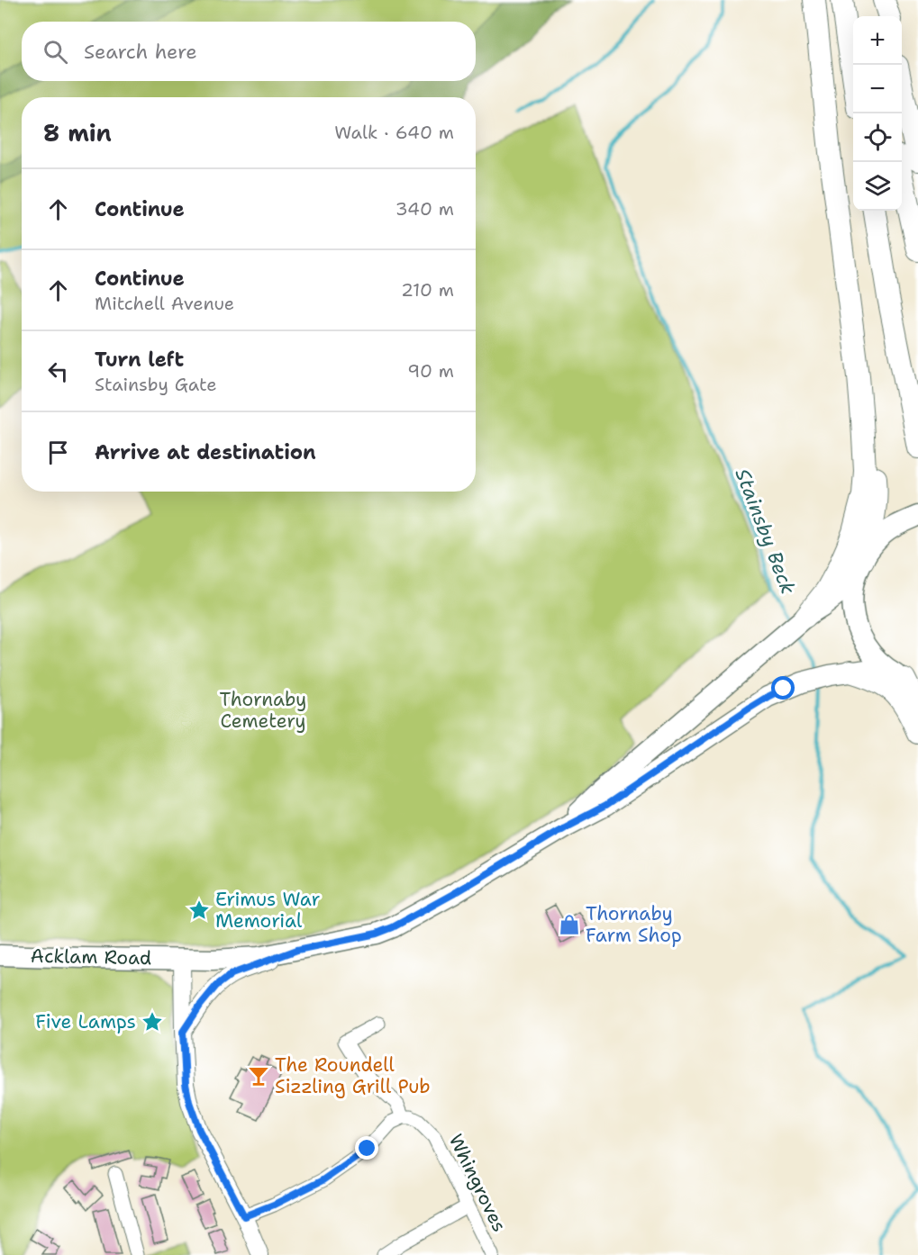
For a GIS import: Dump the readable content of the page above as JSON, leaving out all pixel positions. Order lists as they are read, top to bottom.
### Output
{
  "streets": {
    "main road": ["Acklam Road"],
    "street": ["Whingroves"]
  },
  "water": ["Stainsby Beck"],
  "parks": ["Thornaby Cemetery"],
  "places": {
    "place": ["Erimus War Memorial", "Five Lamps"],
    "shop": ["Thornaby Farm Shop"],
    "bar": ["The Roundell Sizzling Grill Pub"]
  },
  "page": {
    "map_buttons": ["+", "−"],
    "search": "Search here",
    "heading": ["8 min", "Walk · 640 m"],
    "list": [
      ["Continue", "340 m"],
      ["Continue", "Mitchell Avenue", "210 m"],
      ["Turn left", "Stainsby Gate", "90 m"],
      "Arrive at destination"
    ]
  }
}
